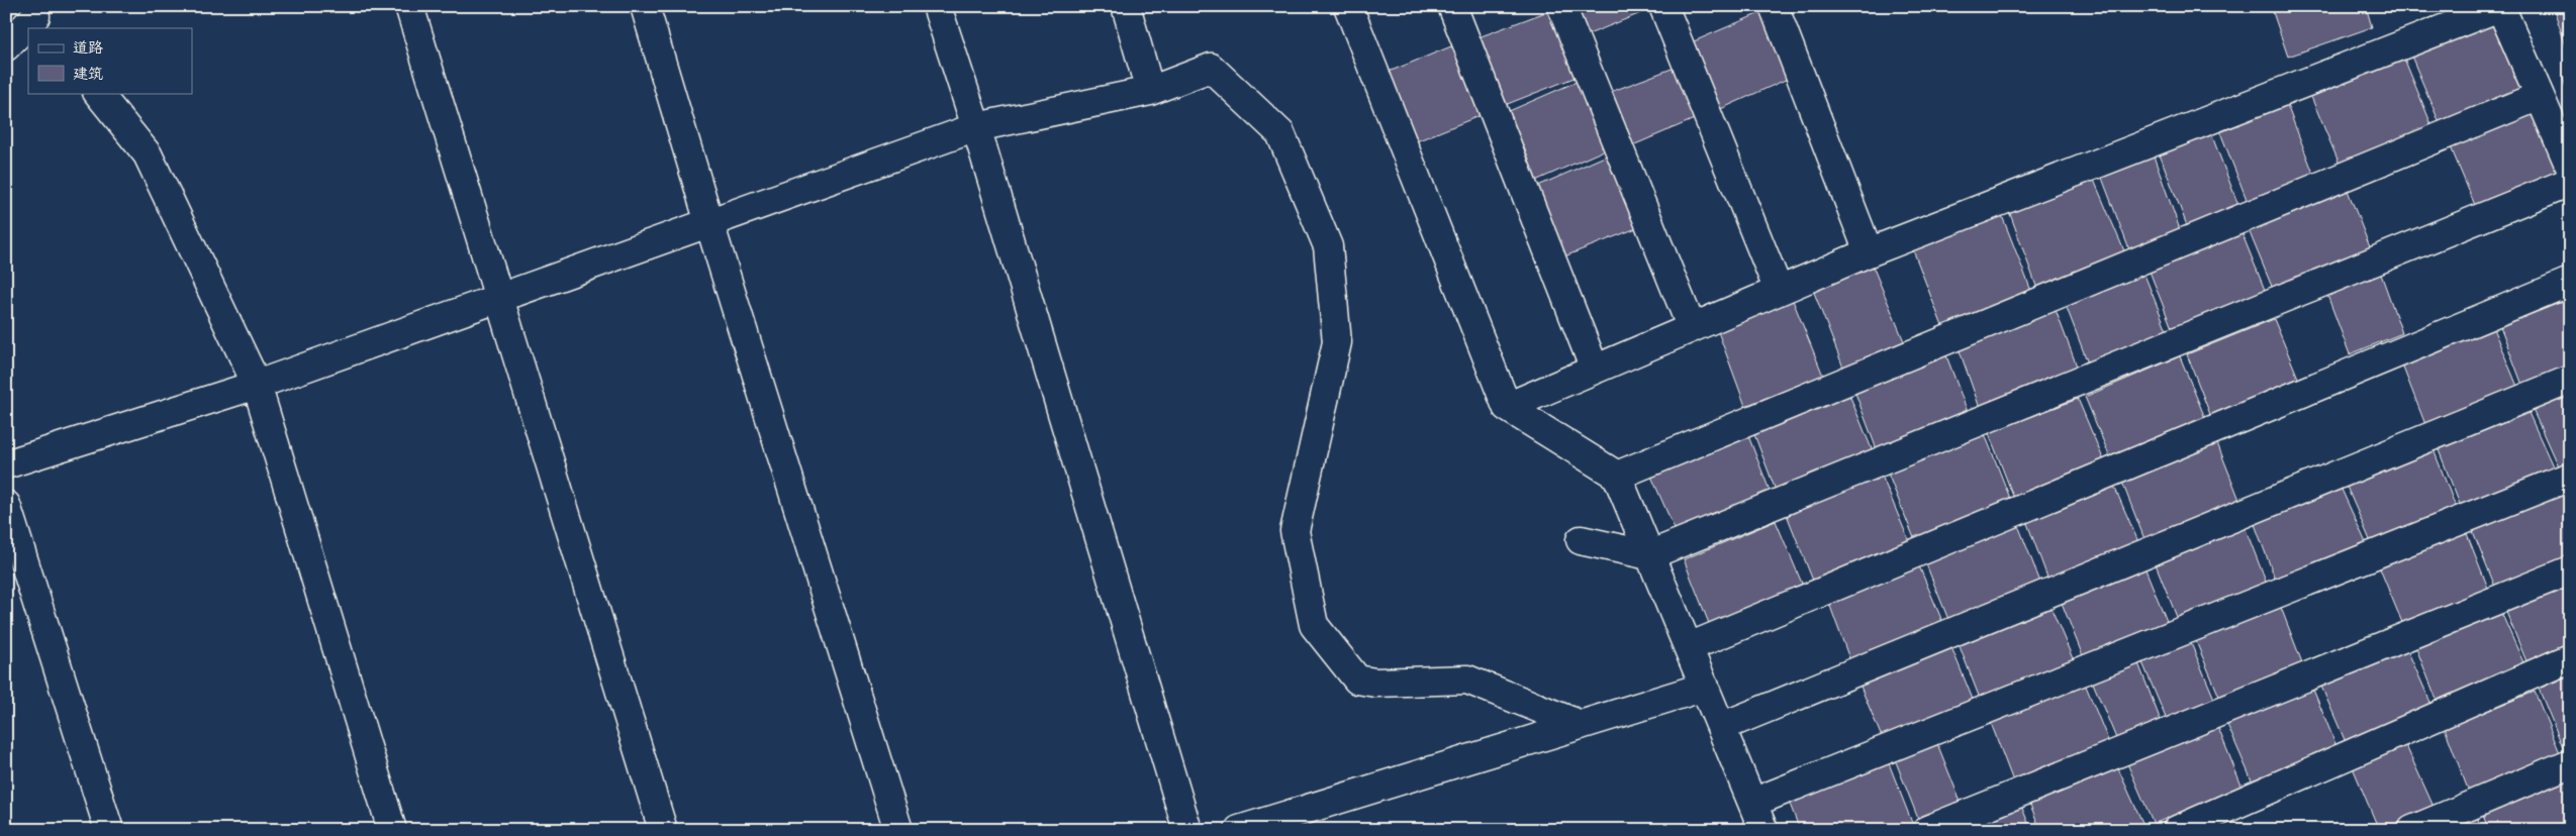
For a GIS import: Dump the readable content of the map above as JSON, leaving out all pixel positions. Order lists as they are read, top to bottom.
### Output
{
  "legend": ["道路", "建筑"]
}
